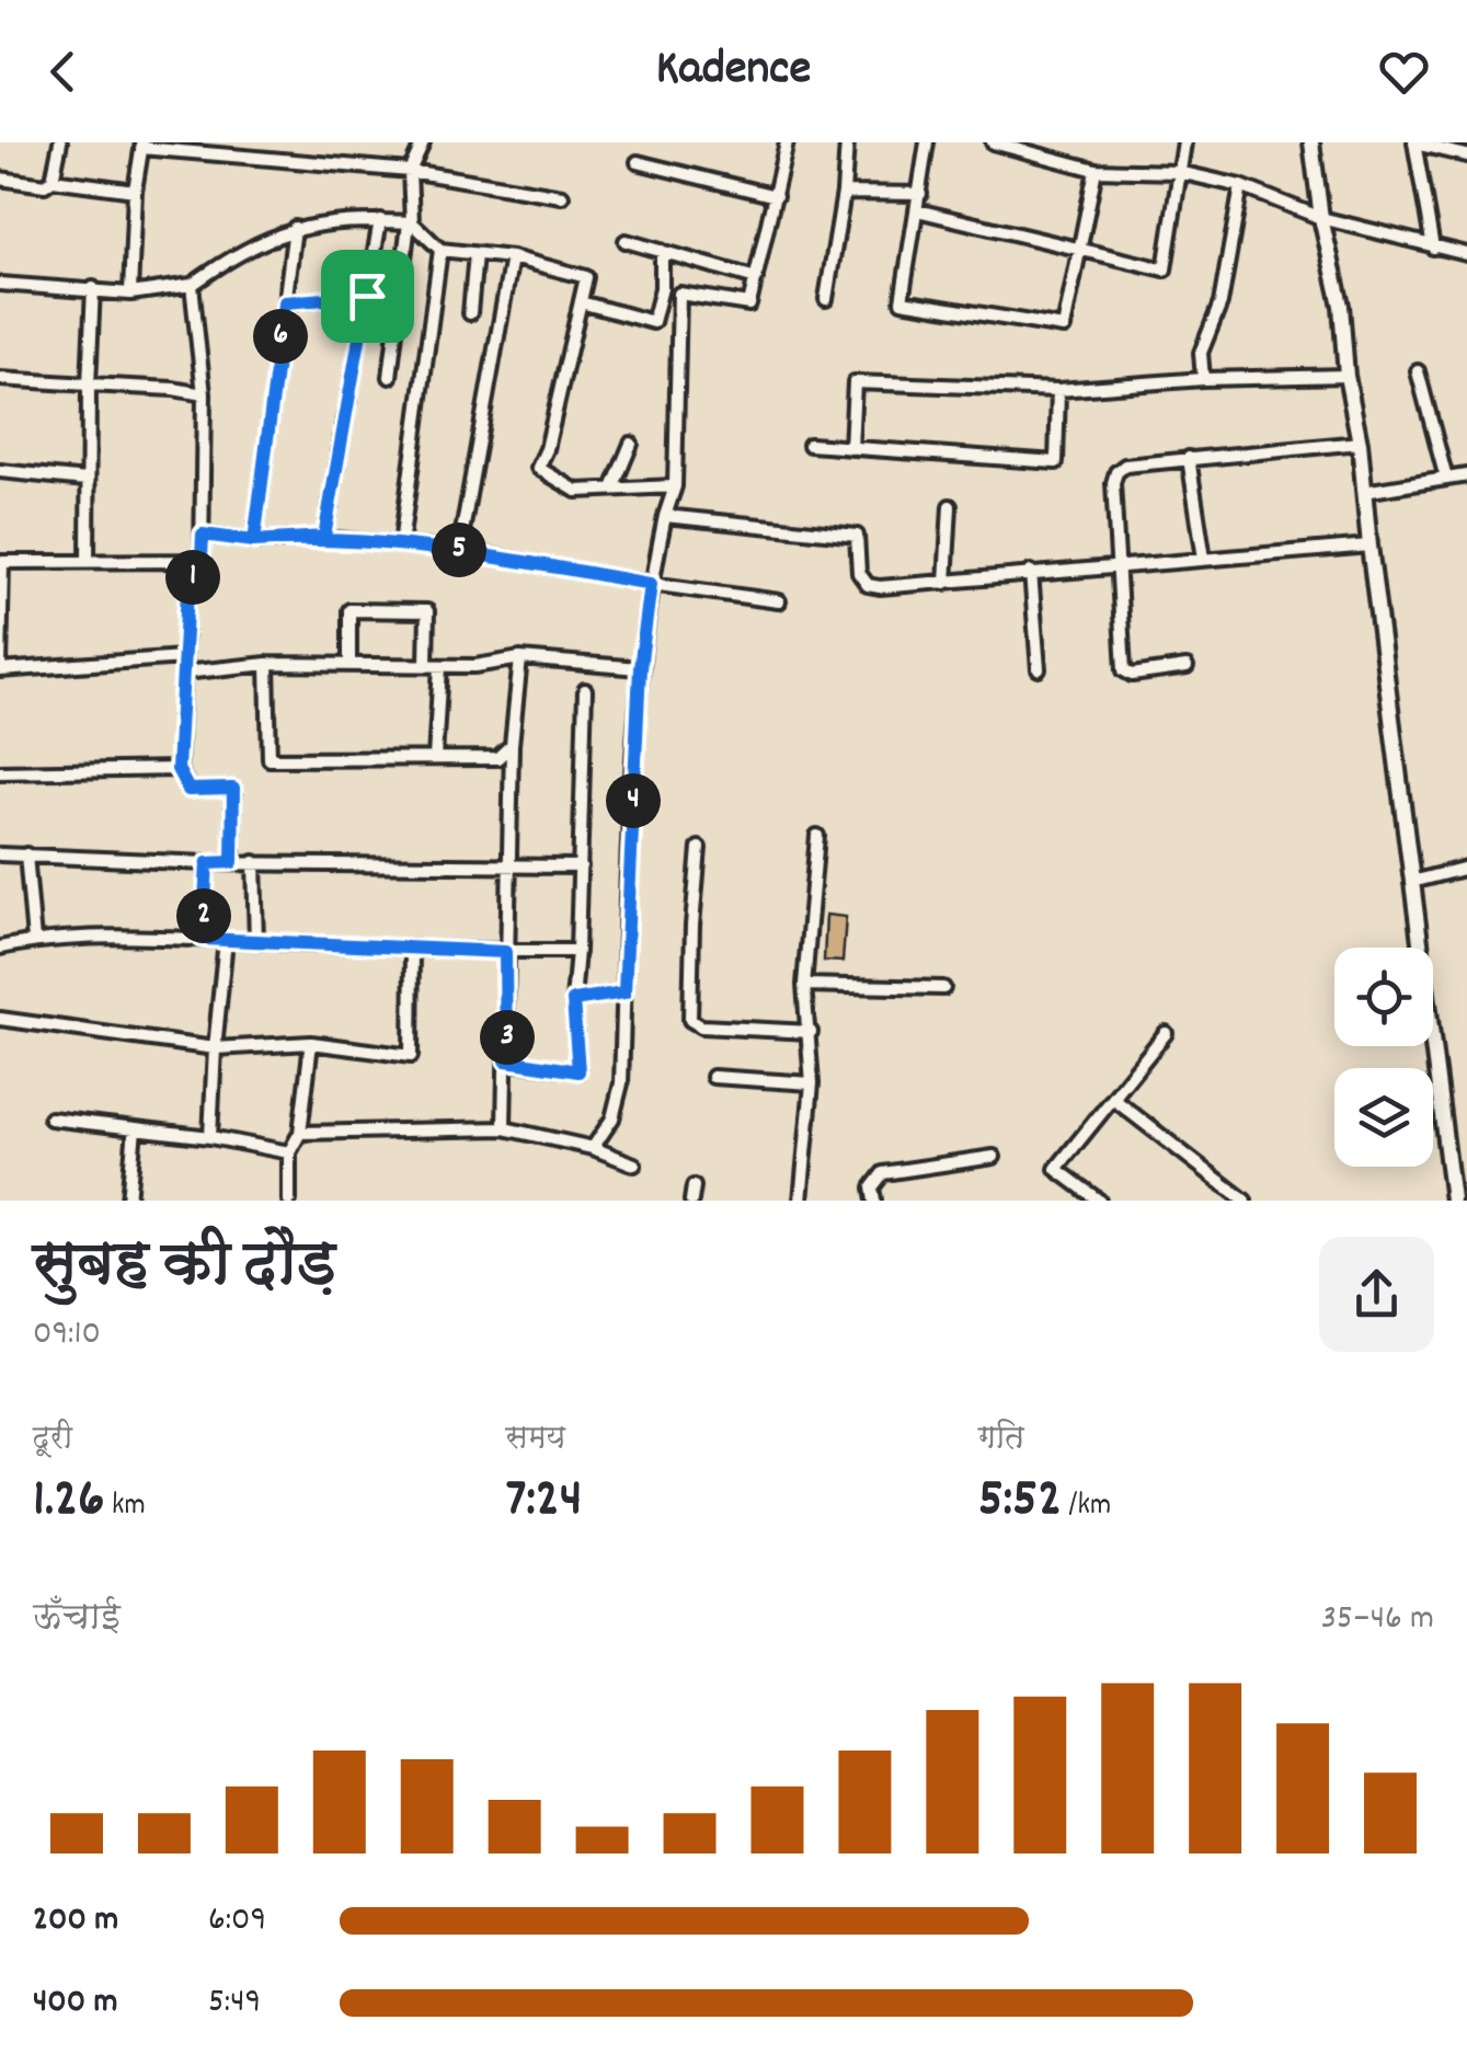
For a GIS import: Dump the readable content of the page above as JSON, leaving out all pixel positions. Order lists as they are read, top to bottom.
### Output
{
  "page": {
    "header": "Kadence",
    "pins": [
      "6",
      "5",
      "1",
      "4",
      "2",
      "3"
    ],
    "heading": ["सुबह की दौड़", "09:10"],
    "stats": [
      ["दूरी", "1.26 km"],
      ["समय", "7:24"],
      ["गति", "5:52 /km"]
    ],
    "chart": ["ऊँचाई", "35–46 m"],
    "list": [
      {
        "name": "200 m",
        "note": "6:09"
      },
      {
        "name": "400 m",
        "note": "5:49"
      }
    ]
  }
}
